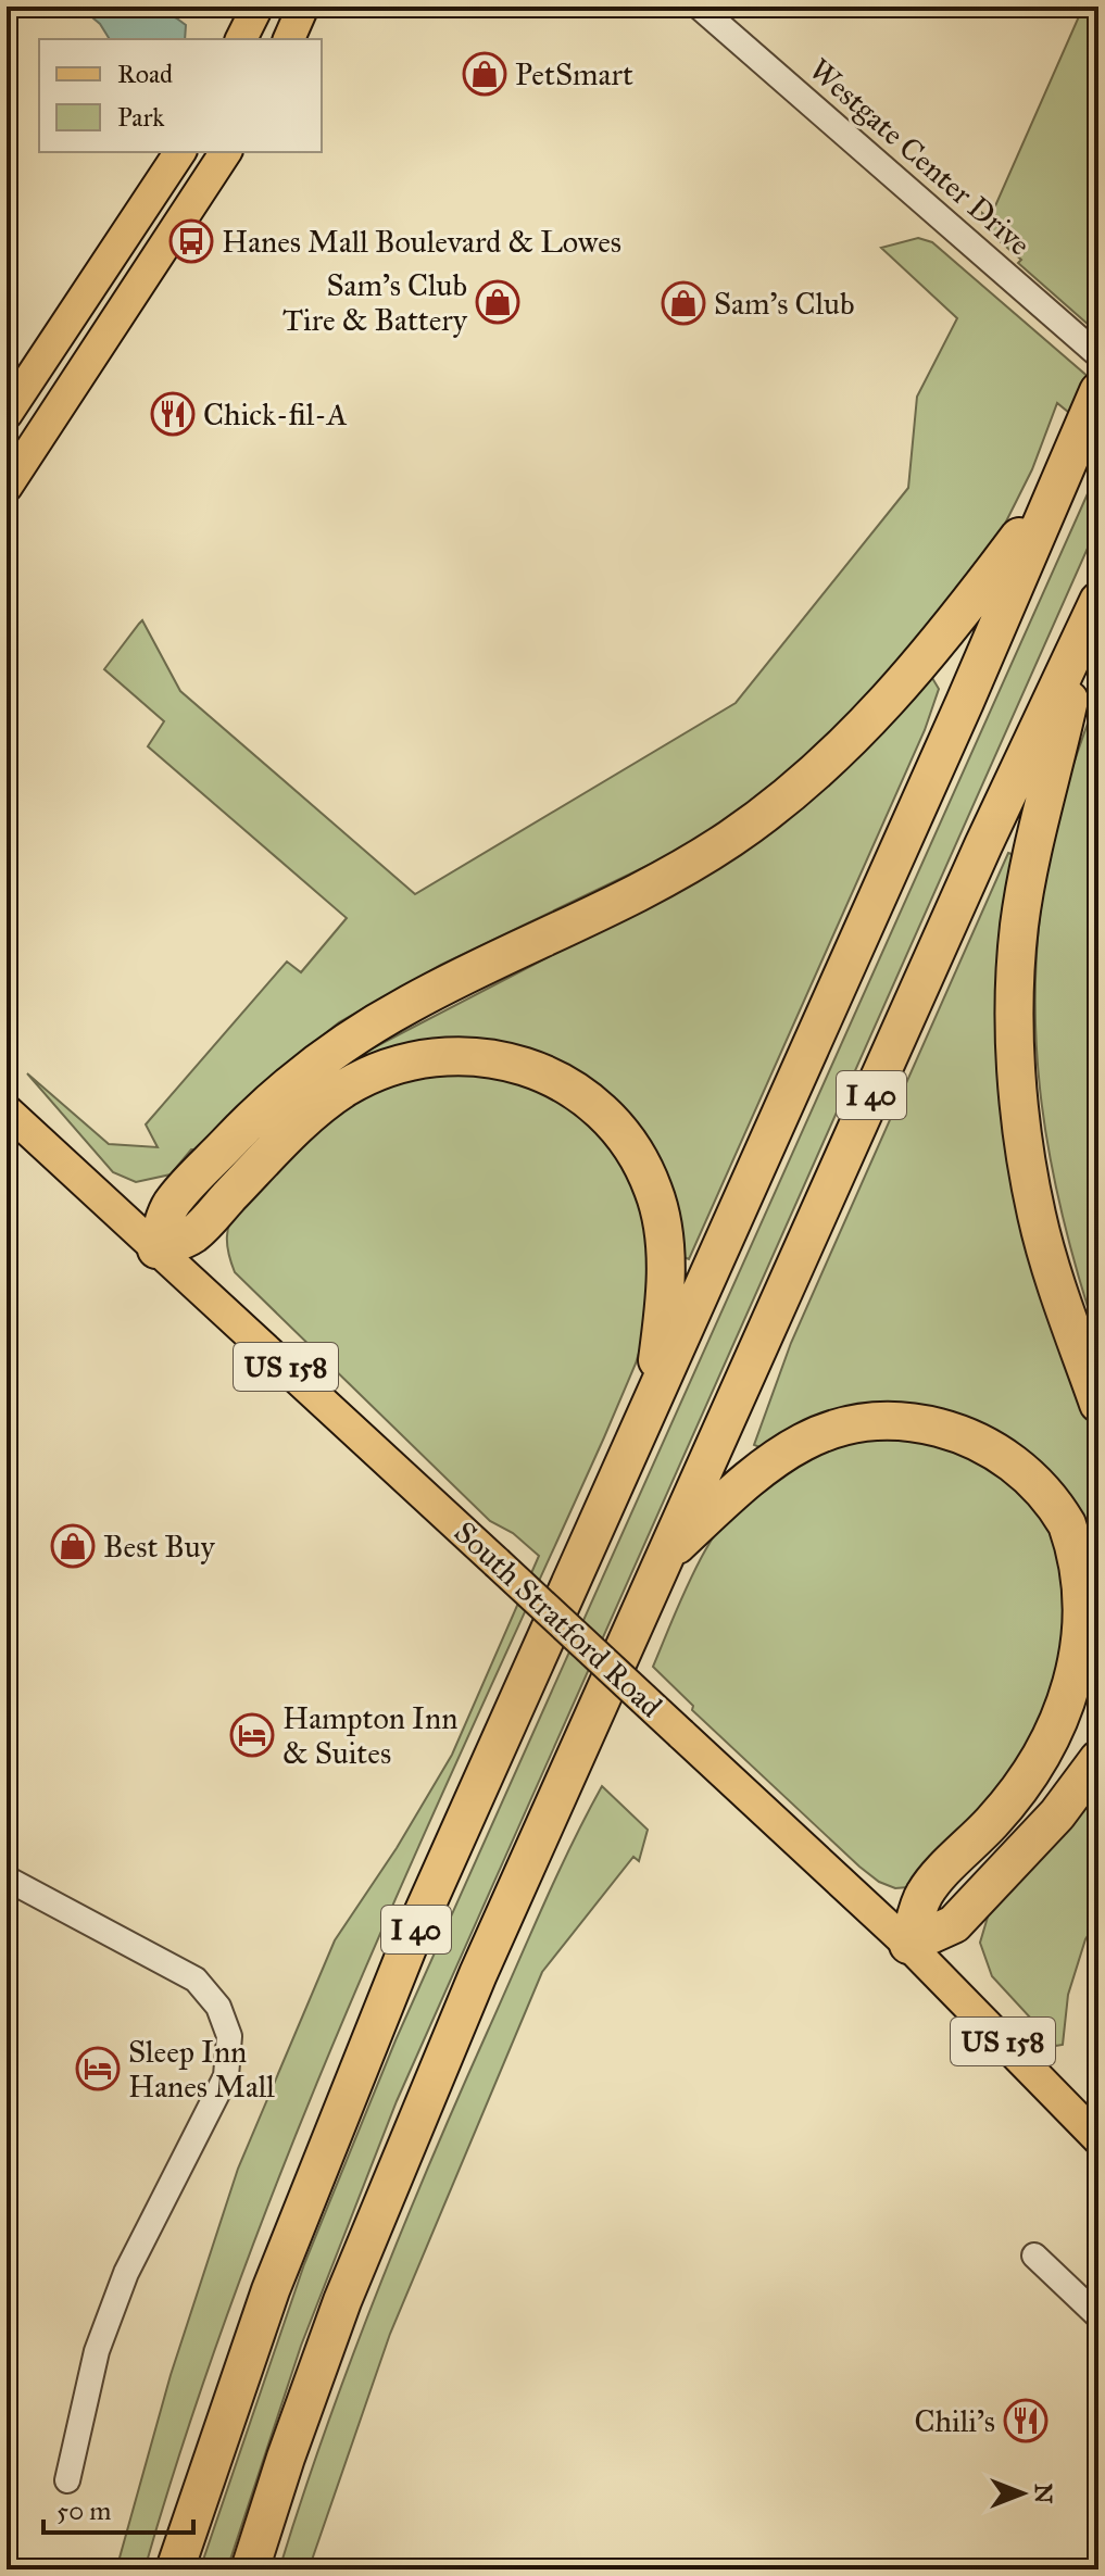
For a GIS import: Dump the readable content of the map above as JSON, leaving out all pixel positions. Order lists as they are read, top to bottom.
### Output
{
  "streets": {
    "highway": ["I 40"],
    "main road": ["US 158", "South Stratford Road"],
    "street": ["Westgate Center Drive"]
  },
  "places": {
    "shop": [
      "PetSmart",
      "Sam's Club Tire & Battery",
      "Sam's Club",
      "Best Buy"
    ],
    "bus stop": ["Hanes Mall Boulevard & Lowes"],
    "restaurant": ["Chick-fil-A", "Chili's"],
    "hotel": ["Hampton Inn & Suites", "Sleep Inn Hanes Mall"]
  },
  "legend": ["Road", "Park"],
  "scale_bar": "50 m",
  "north": "right"
}
